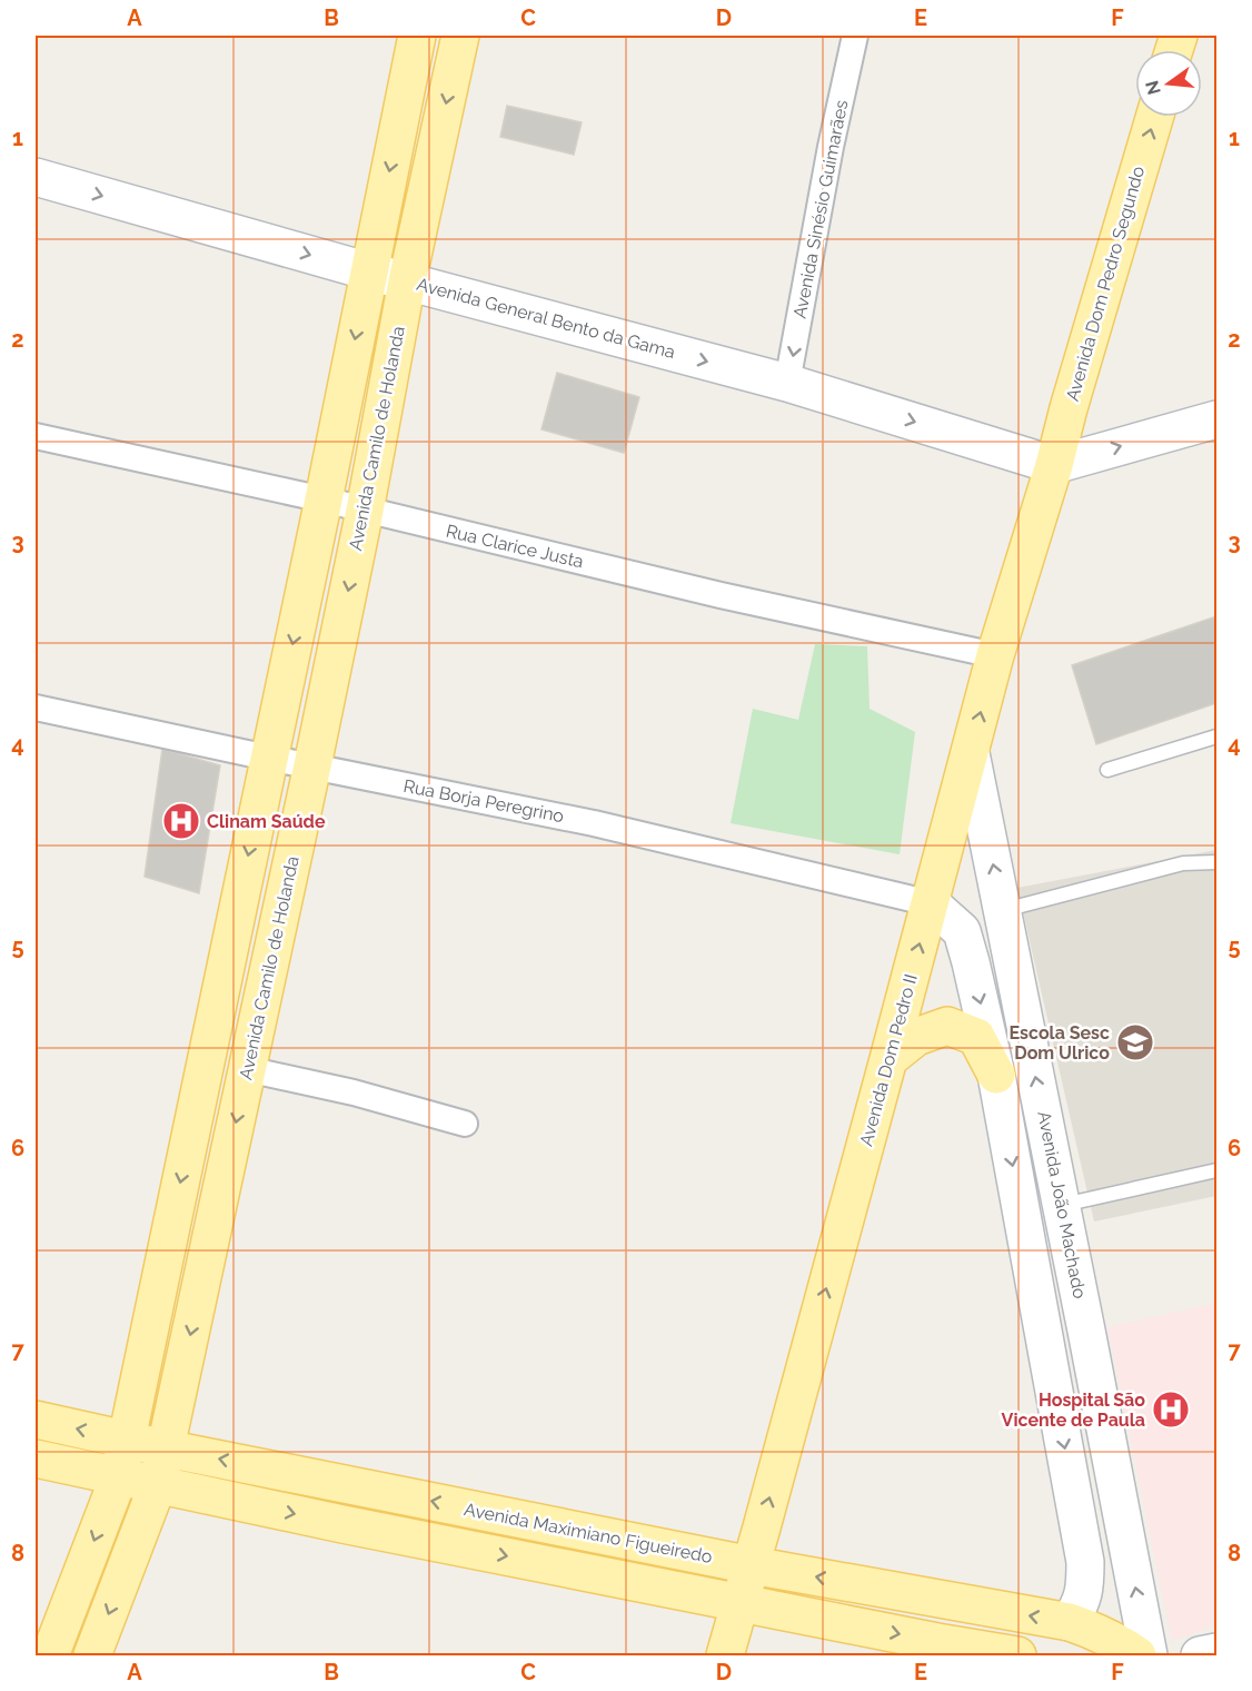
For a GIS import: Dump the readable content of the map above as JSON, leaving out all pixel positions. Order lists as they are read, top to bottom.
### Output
{
  "streets": {
    "main road": [
      "Avenida Dom Pedro Segundo",
      "Avenida General Bento da Gama",
      "Avenida Camilo de Holanda",
      "Avenida Dom Pedro II",
      "Avenida João Machado",
      "Avenida Maximiano Figueiredo"
    ],
    "street": ["Avenida Sinésio Guimarães", "Rua Clarice Justa", "Rua Borja Peregrino"]
  },
  "crossings": [
    ["Avenida Sinésio Guimarães", "Avenida General Bento da Gama"],
    ["Avenida Dom Pedro Segundo", "Avenida General Bento da Gama"],
    ["Avenida Dom Pedro Segundo", "Avenida Dom Pedro II"],
    ["Avenida General Bento da Gama", "Avenida Camilo de Holanda"],
    ["Avenida General Bento da Gama", "Avenida Dom Pedro II"],
    ["Avenida Camilo de Holanda", "Rua Clarice Justa"],
    ["Avenida Camilo de Holanda", "Rua Borja Peregrino"],
    ["Avenida Camilo de Holanda", "Avenida Maximiano Figueiredo"],
    ["Rua Clarice Justa", "Avenida Dom Pedro II"],
    ["Rua Borja Peregrino", "Avenida Dom Pedro II"],
    ["Avenida Dom Pedro II", "Avenida João Machado"],
    ["Avenida Dom Pedro II", "Avenida Maximiano Figueiredo"]
  ],
  "one_way": ["Avenida Sinésio Guimarães", "Avenida Dom Pedro Segundo", "Avenida General Bento da Gama"],
  "places": {
    "hospital": ["Clinam Saúde", "Hospital São Vicente de Paula"],
    "school or university": ["Escola Sesc Dom Ulrico"]
  },
  "north": "left",
  "grid": {
    "columns": [
      "A",
      "B",
      "C",
      "D",
      "E",
      "F"
    ],
    "rows": [
      "1",
      "2",
      "3",
      "4",
      "5",
      "6",
      "7",
      "8"
    ]
  }
}
